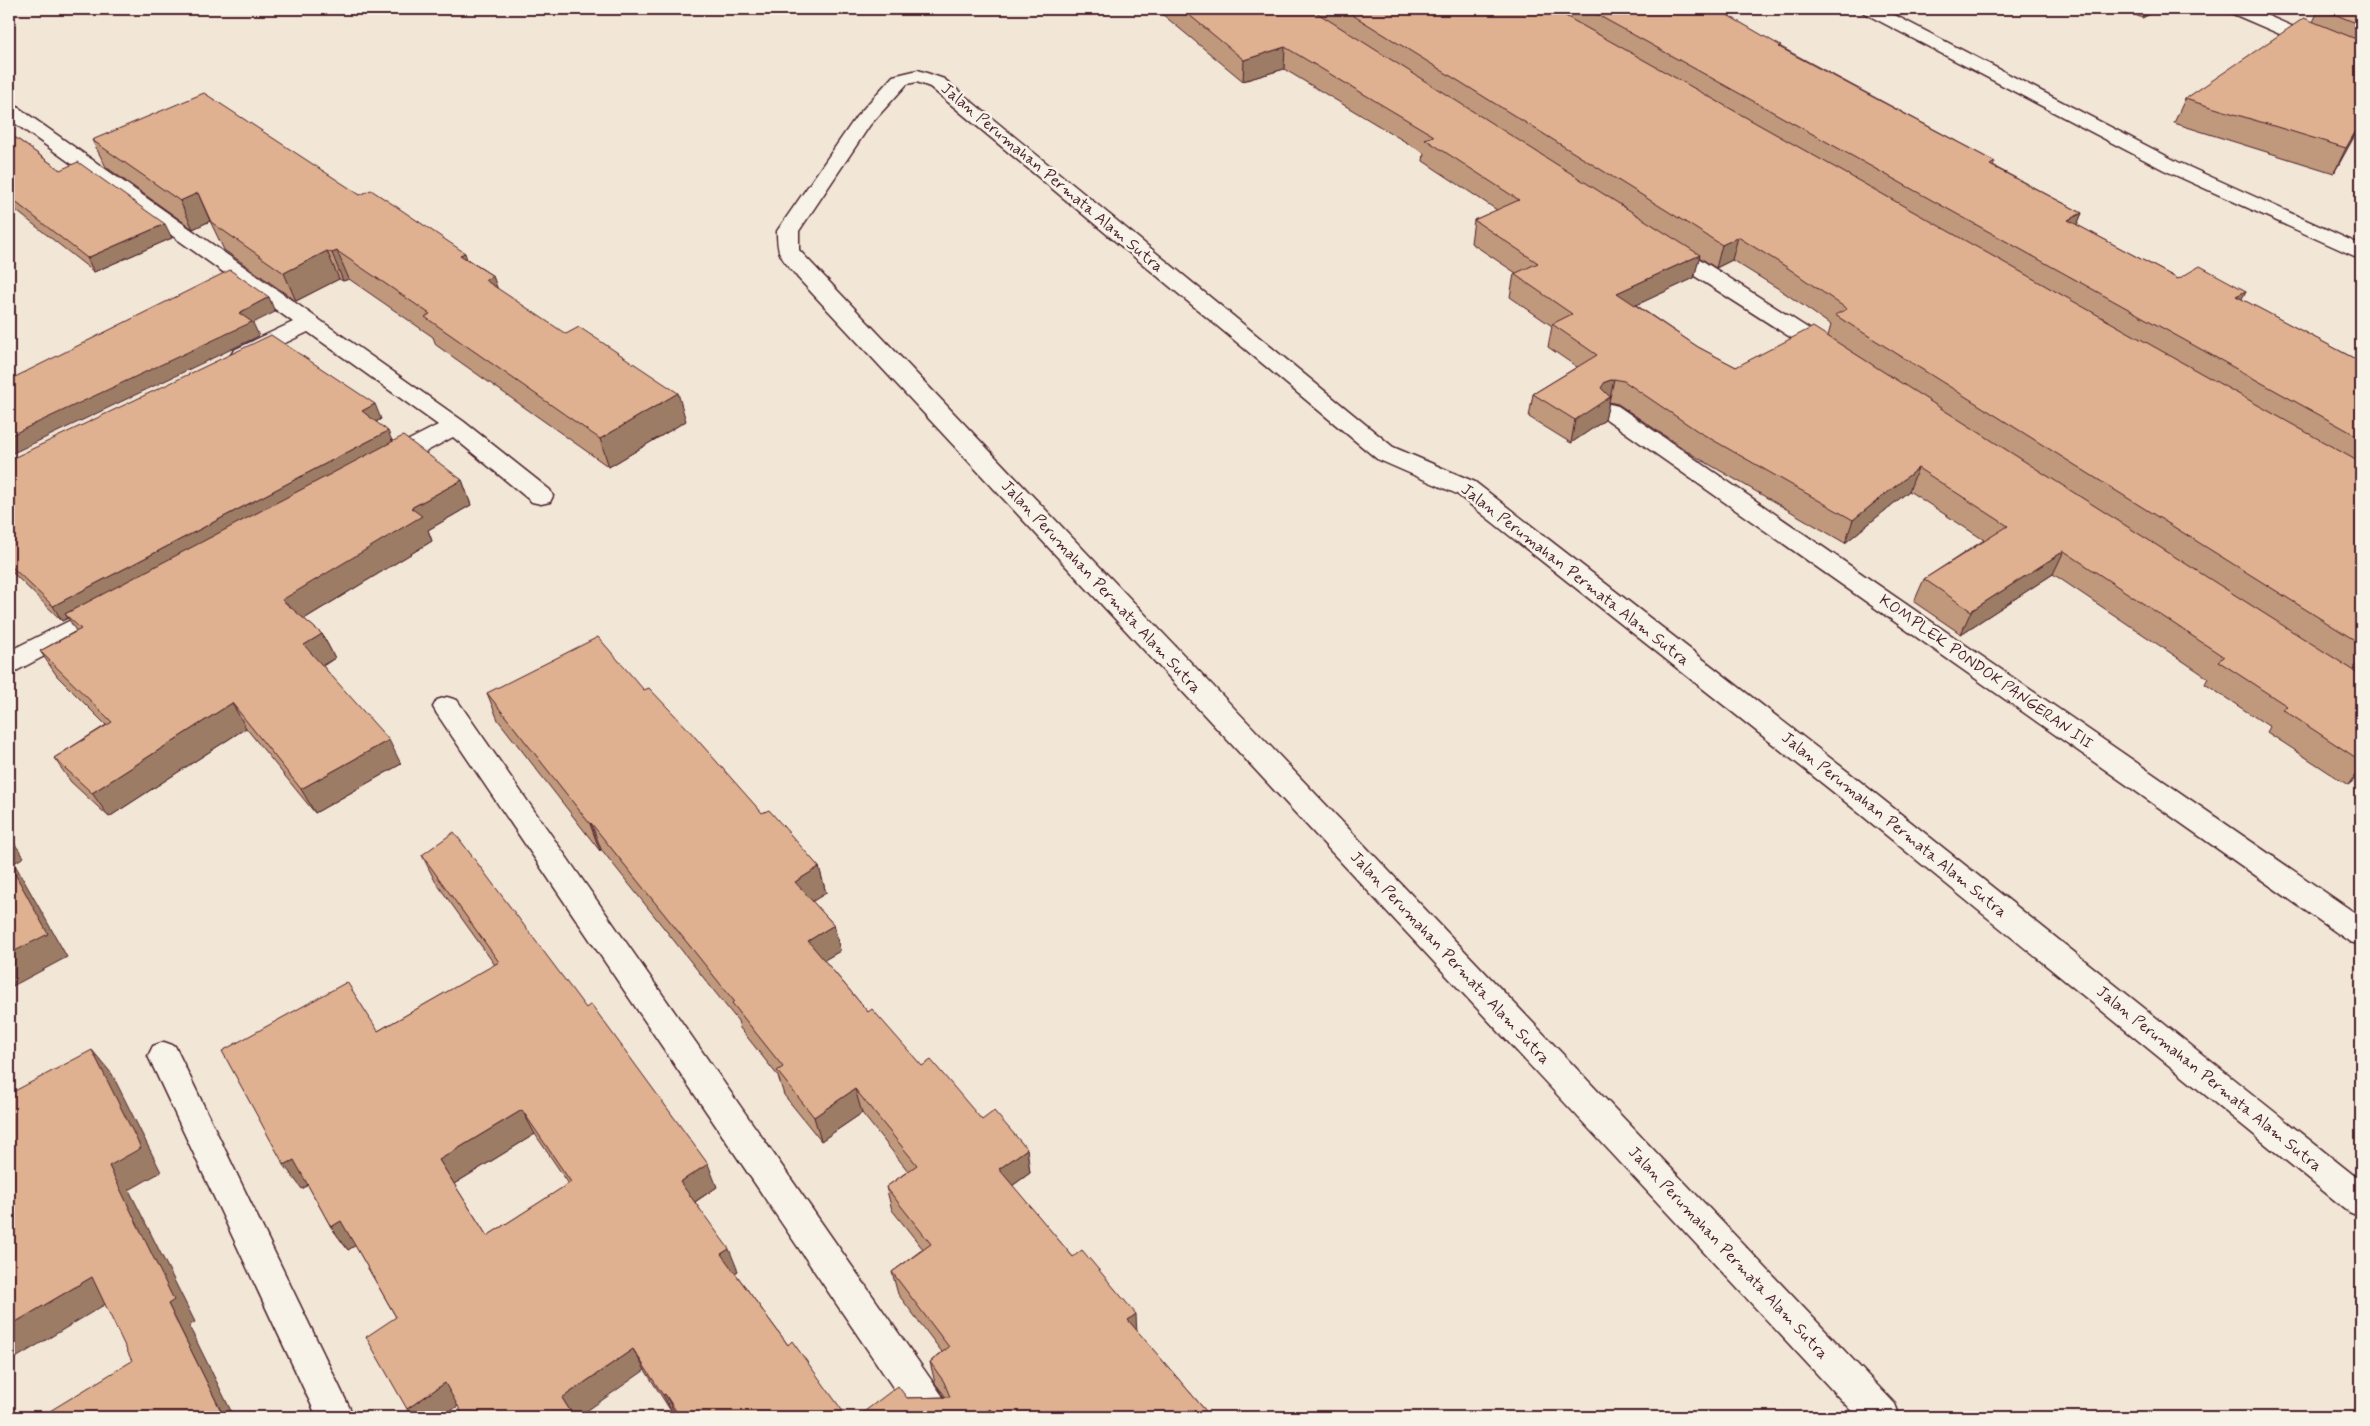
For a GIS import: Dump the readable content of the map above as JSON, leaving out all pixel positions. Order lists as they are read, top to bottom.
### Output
{
  "streets": {
    "street": ["Jalan Perumahan Permata Alam Sutra", "KOMPLEK PONDOK PANGERAN III"]
  }
}
